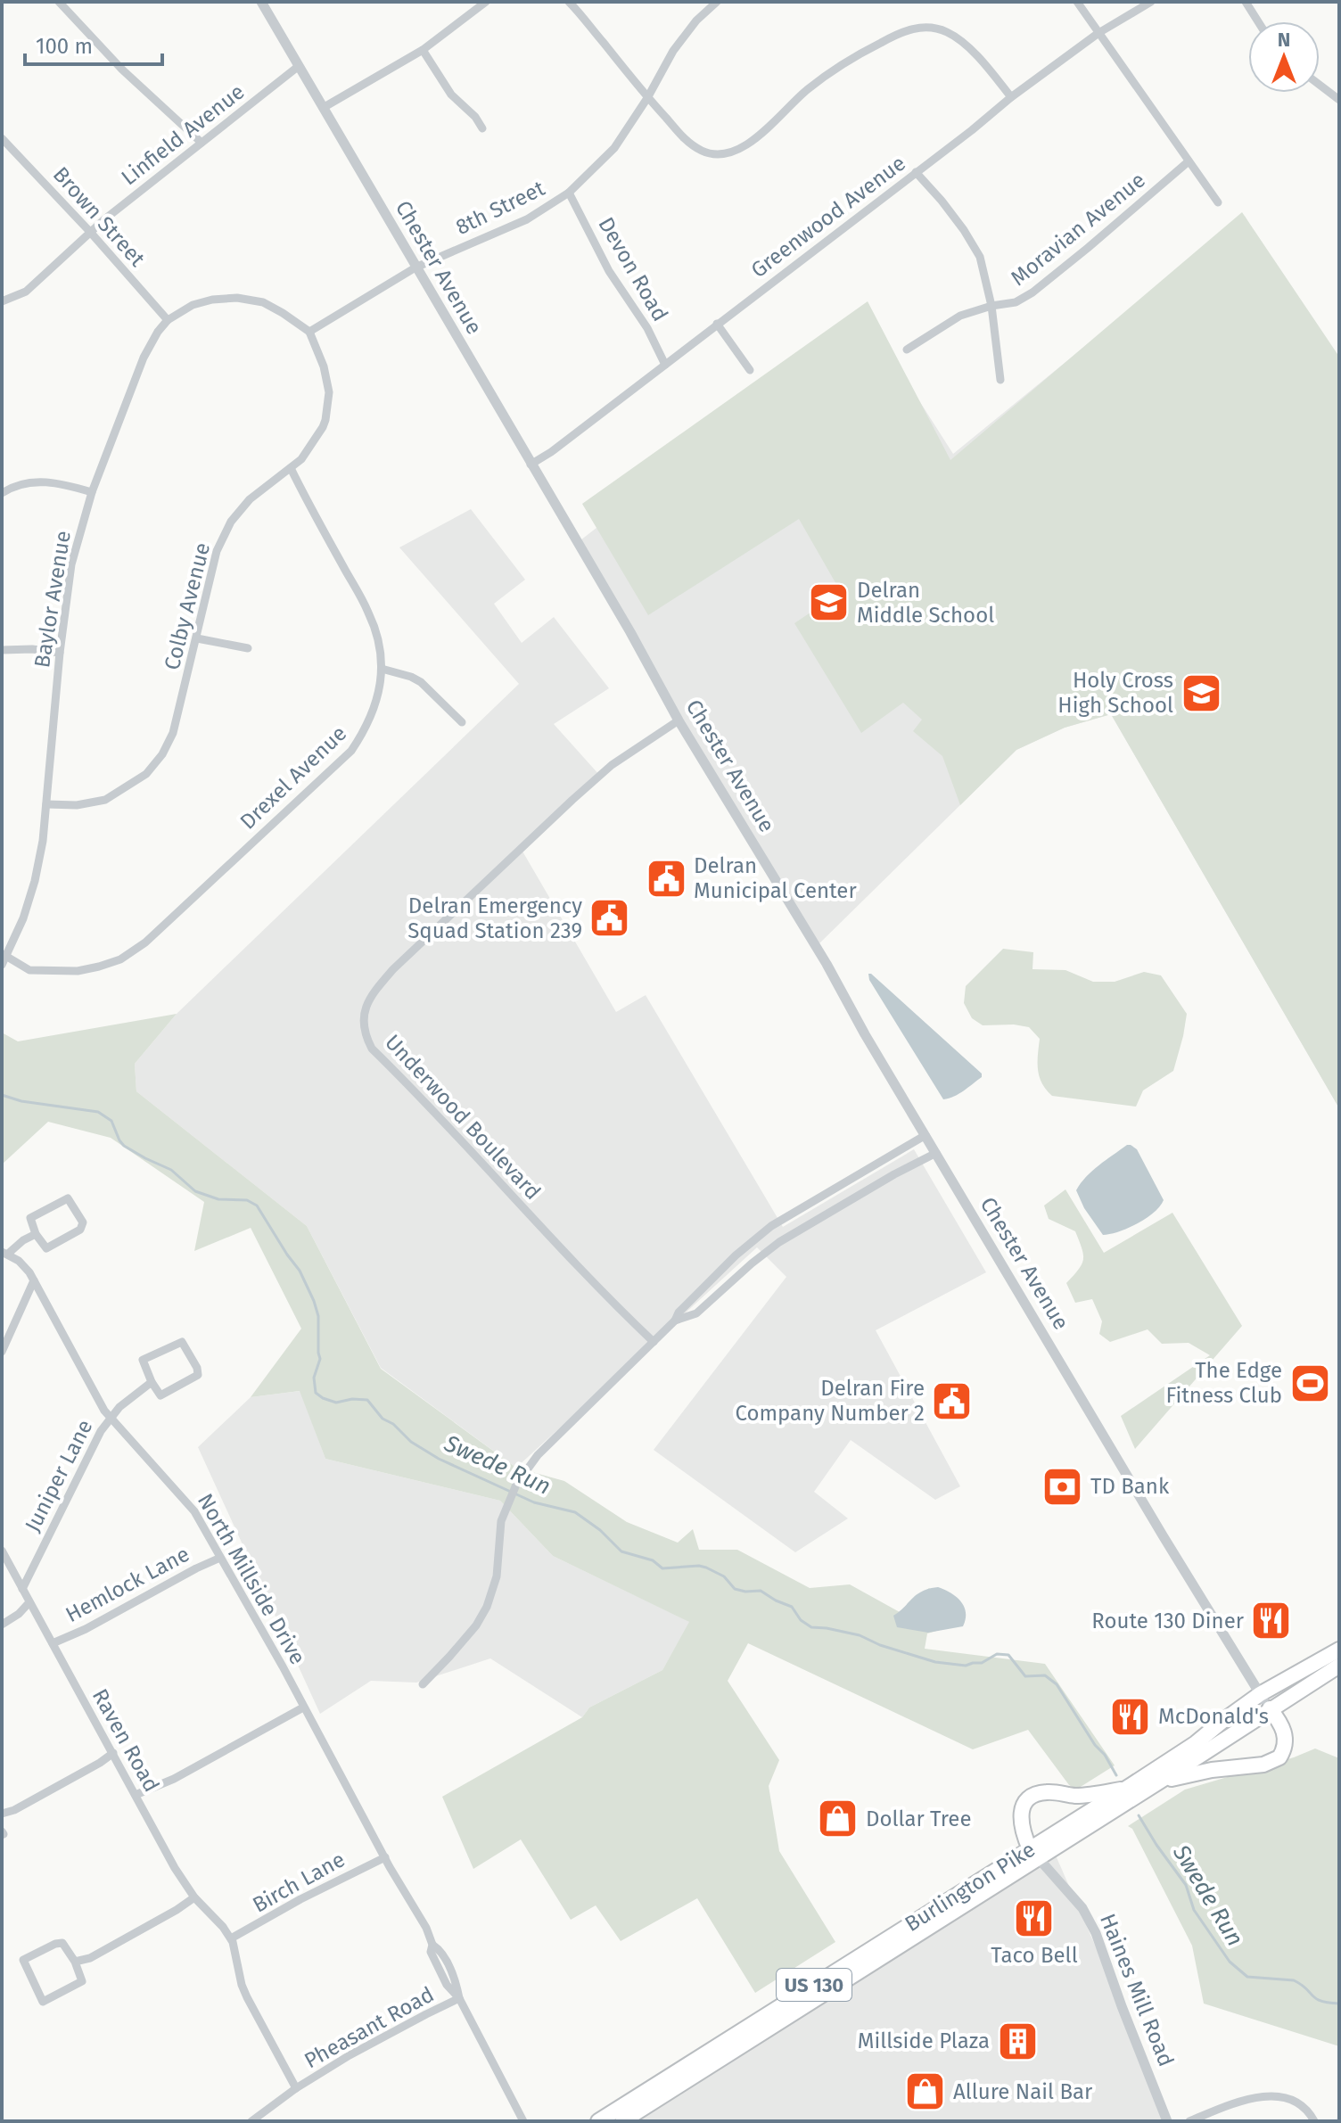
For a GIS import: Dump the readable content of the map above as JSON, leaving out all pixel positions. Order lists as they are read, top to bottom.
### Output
{
  "streets": {
    "highway": ["Burlington Pike", "US 130"],
    "street": [
      "Linfield Avenue",
      "8th Street",
      "Brown Street",
      "Greenwood Avenue",
      "Moravian Avenue",
      "Chester Avenue",
      "Devon Road",
      "Baylor Avenue",
      "Colby Avenue",
      "Drexel Avenue",
      "Underwood Boulevard",
      "Juniper Lane",
      "North Millside Drive",
      "Hemlock Lane",
      "Raven Road",
      "Birch Lane",
      "Haines Mill Road",
      "Pheasant Road"
    ]
  },
  "crossings": [
    ["Linfield Avenue", "Brown Street"],
    ["Linfield Avenue", "Chester Avenue"],
    ["8th Street", "Chester Avenue"],
    ["8th Street", "Devon Road"],
    ["8th Street", "Baylor Avenue"],
    ["8th Street", "Colby Avenue"],
    ["Brown Street", "Baylor Avenue"],
    ["Greenwood Avenue", "Chester Avenue"],
    ["Greenwood Avenue", "Devon Road"],
    ["Chester Avenue", "Underwood Boulevard"],
    ["Chester Avenue", "Burlington Pike"],
    ["Baylor Avenue", "Colby Avenue"],
    ["Baylor Avenue", "Drexel Avenue"],
    ["Colby Avenue", "Drexel Avenue"],
    ["Juniper Lane", "North Millside Drive"],
    ["Juniper Lane", "Raven Road"],
    ["North Millside Drive", "Hemlock Lane"],
    ["North Millside Drive", "Birch Lane"],
    ["North Millside Drive", "Pheasant Road"],
    ["Hemlock Lane", "Raven Road"],
    ["Raven Road", "Birch Lane"],
    ["Raven Road", "Pheasant Road"],
    ["Birch Lane", "Pheasant Road"],
    ["Burlington Pike", "Haines Mill Road"]
  ],
  "water": ["Swede Run"],
  "places": {
    "school or university": ["Delran Middle School", "Holy Cross High School"],
    "public building": ["Delran Municipal Center", "Delran Emergency Squad Station 239", "Delran Fire Company Number 2"],
    "sports": ["The Edge Fitness Club"],
    "bank": ["TD Bank"],
    "restaurant": ["Route 130 Diner", "McDonald's", "Taco Bell"],
    "shop": ["Dollar Tree", "Allure Nail Bar"],
    "building": ["Millside Plaza"]
  },
  "scale_bar": "100 m",
  "north": "top"
}
